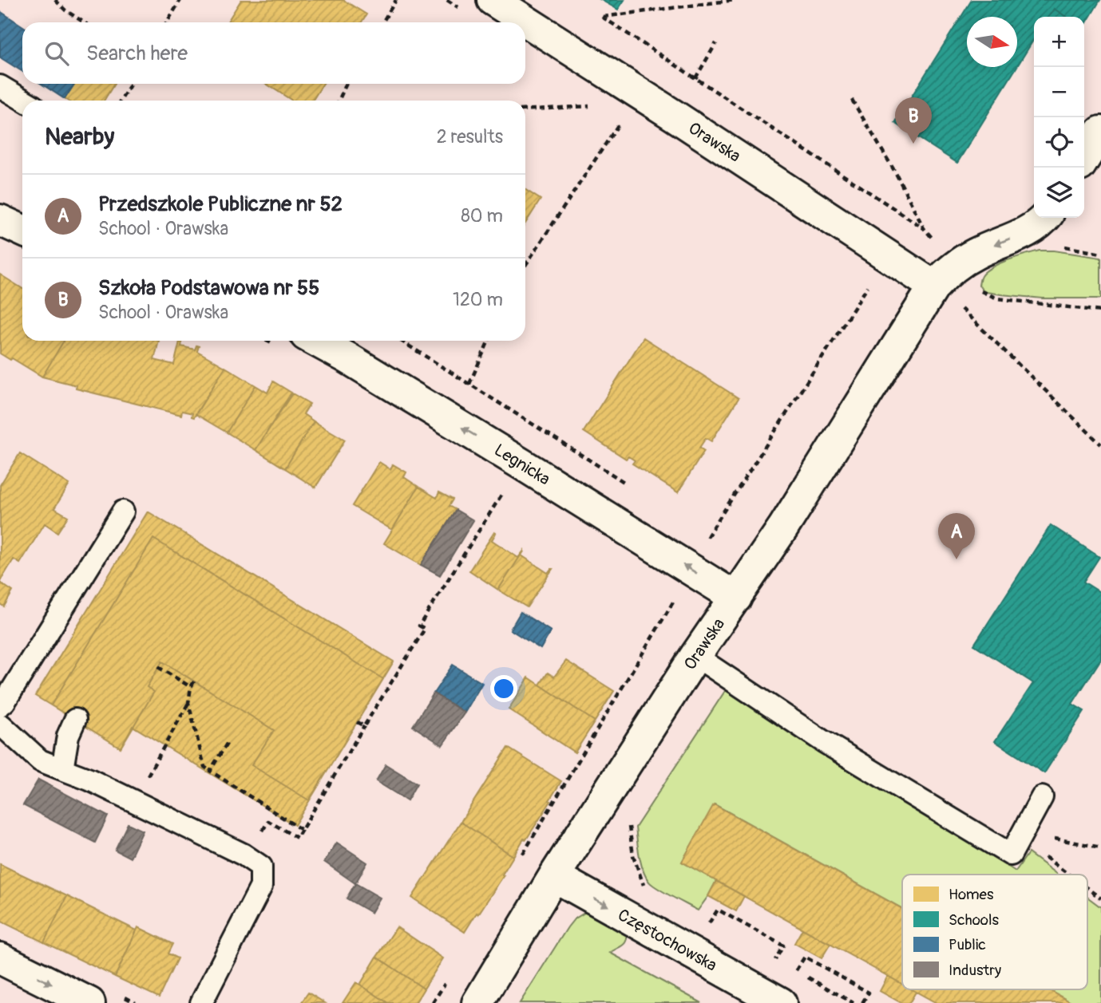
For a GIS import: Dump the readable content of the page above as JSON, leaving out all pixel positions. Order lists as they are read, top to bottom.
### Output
{
  "streets": {
    "street": ["Orawska", "Legnicka", "Częstochowska"]
  },
  "crossings": [
    ["Orawska", "Legnicka"],
    ["Orawska", "Częstochowska"]
  ],
  "one_way": ["Legnicka", "Częstochowska"],
  "legend": [
    "Homes",
    "Schools",
    "Public",
    "Industry"
  ],
  "north": "right",
  "page": {
    "map_buttons": ["+", "−"],
    "search": "Search here",
    "pins": ["B", "A"],
    "heading": ["Nearby", "2 results"],
    "list": [
      {
        "mark": "A",
        "name": "Przedszkole Publiczne nr 52",
        "note": "School · Orawska",
        "value": "80 m"
      },
      {
        "mark": "B",
        "name": "Szkoła Podstawowa nr 55",
        "note": "School · Orawska",
        "value": "120 m"
      }
    ]
  }
}
